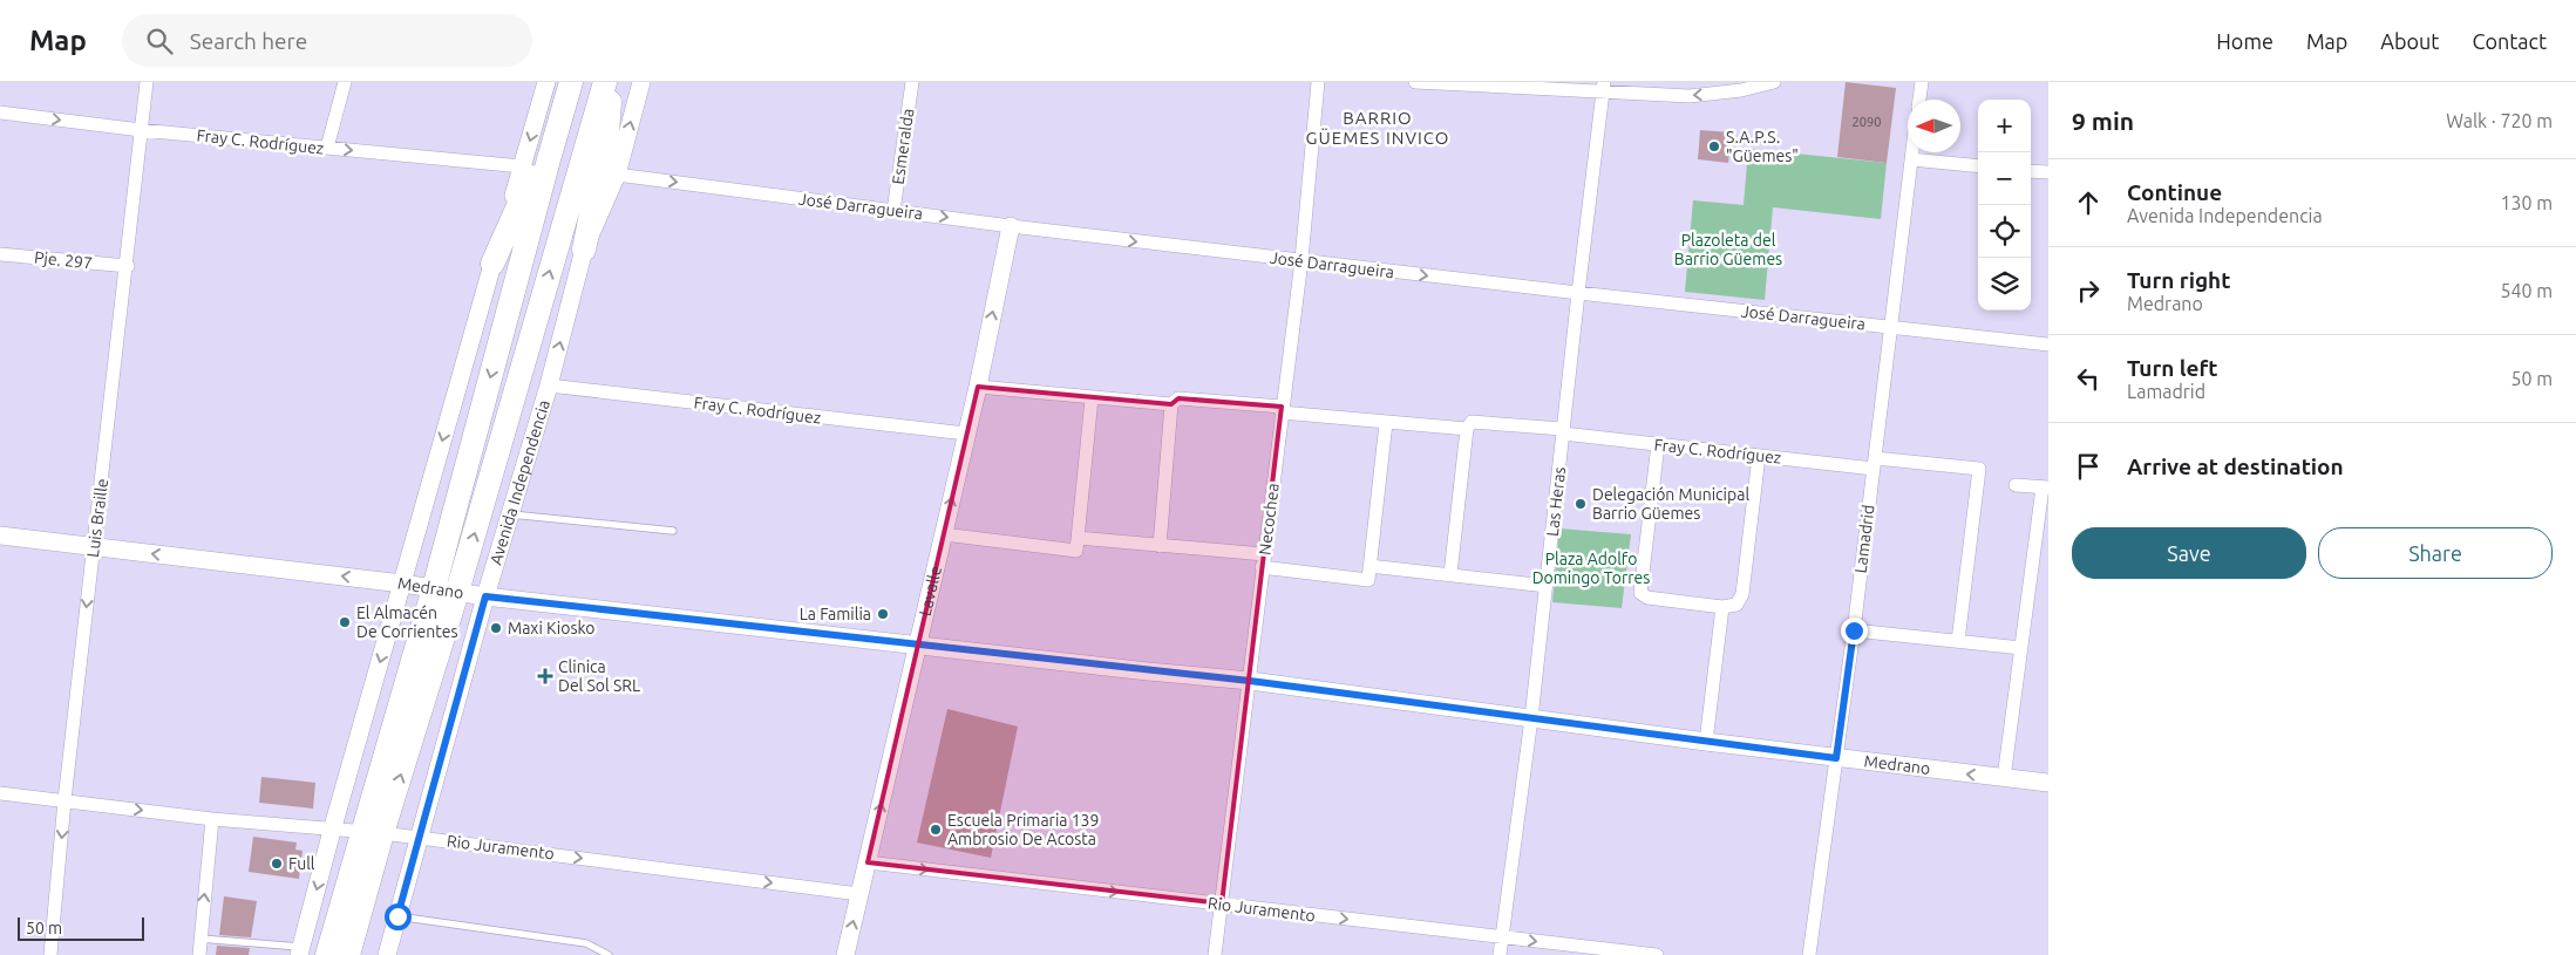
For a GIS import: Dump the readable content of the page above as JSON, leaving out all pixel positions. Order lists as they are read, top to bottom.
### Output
{
  "streets": {
    "highway": ["Avenida Independencia"],
    "street": [
      "Fray C. Rodríguez",
      "Esmeralda",
      "José Darragueira",
      "Pje. 297",
      "Las Heras",
      "Luis Braille",
      "Necochea",
      "Lamadrid",
      "Medrano",
      "Lavalle",
      "Rio Juramento"
    ]
  },
  "crossings": [
    ["Fray C. Rodríguez", "Avenida Independencia"],
    ["Fray C. Rodríguez", "Las Heras"],
    ["Fray C. Rodríguez", "Luis Braille"],
    ["Fray C. Rodríguez", "Lamadrid"],
    ["Fray C. Rodríguez", "Lavalle"],
    ["Esmeralda", "José Darragueira"],
    ["José Darragueira", "Avenida Independencia"],
    ["José Darragueira", "Las Heras"],
    ["José Darragueira", "Necochea"],
    ["José Darragueira", "Lamadrid"],
    ["José Darragueira", "Lavalle"],
    ["Pje. 297", "Luis Braille"],
    ["Avenida Independencia", "Medrano"],
    ["Avenida Independencia", "Rio Juramento"],
    ["Las Heras", "Medrano"],
    ["Las Heras", "Rio Juramento"],
    ["Luis Braille", "Medrano"],
    ["Luis Braille", "Rio Juramento"],
    ["Necochea", "Medrano"],
    ["Necochea", "Rio Juramento"],
    ["Lamadrid", "Medrano"],
    ["Medrano", "Lavalle"],
    ["Lavalle", "Rio Juramento"]
  ],
  "one_way": [
    "José Darragueira",
    "Luis Braille",
    "Lavalle",
    "Rio Juramento"
  ],
  "districts": ["BARRIO GÜEMES INVICO"],
  "parks": ["Plazoleta del Barrio Güemes", "Plaza Adolfo Domingo Torres"],
  "places": {
    "other": [
      "S.A.P.S. \"Güemes\"",
      "Delegación Municipal Barrio Güemes",
      "La Familia",
      "El Almacén De Corrientes",
      "Maxi Kiosko",
      "Escuela Primaria 139 Ambrosio De Acosta",
      "Full"
    ],
    "health": ["Clinica Del Sol SRL"]
  },
  "house_numbers": ["2090"],
  "scale_bar": "50 m",
  "north": "left",
  "page": {
    "header": "Map",
    "search": "Search here",
    "nav": [
      "Home",
      "Map",
      "About",
      "Contact"
    ],
    "heading": ["9 min", "Walk · 720 m"],
    "map_buttons": ["+", "−"],
    "list": [
      ["Continue", "Avenida Independencia", "130 m"],
      ["Turn right", "Medrano", "540 m"],
      ["Turn left", "Lamadrid", "50 m"],
      "Arrive at destination"
    ],
    "buttons": ["Save", "Share"],
    "scale": "50 m"
  }
}
